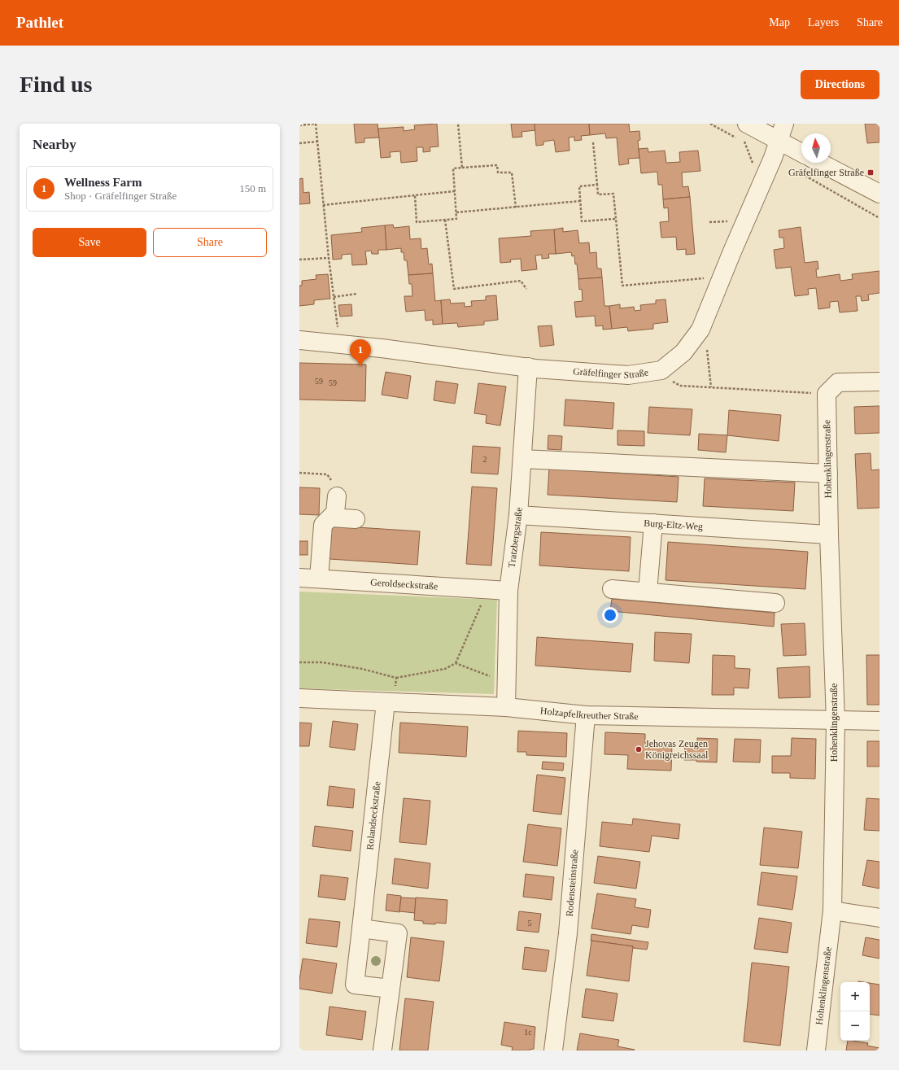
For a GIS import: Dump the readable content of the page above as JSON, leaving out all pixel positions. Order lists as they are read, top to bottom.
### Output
{
  "streets": {
    "street": [
      "Gräfelfinger Straße",
      "Hohenklingenstraße",
      "Burg-Eltz-Weg",
      "Tratzbergstraße",
      "Geroldseckstraße",
      "Holzapfelkreuther Straße",
      "Rolandseckstraße",
      "Rodensteinstraße"
    ]
  },
  "crossings": [
    ["Gräfelfinger Straße", "Tratzbergstraße"],
    ["Hohenklingenstraße", "Burg-Eltz-Weg"],
    ["Hohenklingenstraße", "Holzapfelkreuther Straße"],
    ["Burg-Eltz-Weg", "Tratzbergstraße"],
    ["Tratzbergstraße", "Geroldseckstraße"],
    ["Tratzbergstraße", "Holzapfelkreuther Straße"],
    ["Holzapfelkreuther Straße", "Rolandseckstraße"],
    ["Holzapfelkreuther Straße", "Rodensteinstraße"]
  ],
  "places": {
    "transit": ["Gräfelfinger Straße"],
    "other": ["Jehovas Zeugen Königreichssaal"]
  },
  "house_numbers": [
    "59",
    "59",
    "2",
    "5",
    "1c"
  ],
  "north": "top",
  "page": {
    "header": "Pathlet",
    "nav": ["Map", "Layers", "Share"],
    "buttons": [
      "Directions",
      ["Save", "Share"]
    ],
    "title": "Find us",
    "heading": "Nearby",
    "list": [
      {
        "mark": "1",
        "name": "Wellness Farm",
        "note": "Shop · Gräfelfinger Straße",
        "value": "150 m"
      }
    ],
    "pins": "1",
    "map_buttons": ["+", "−"]
  }
}
